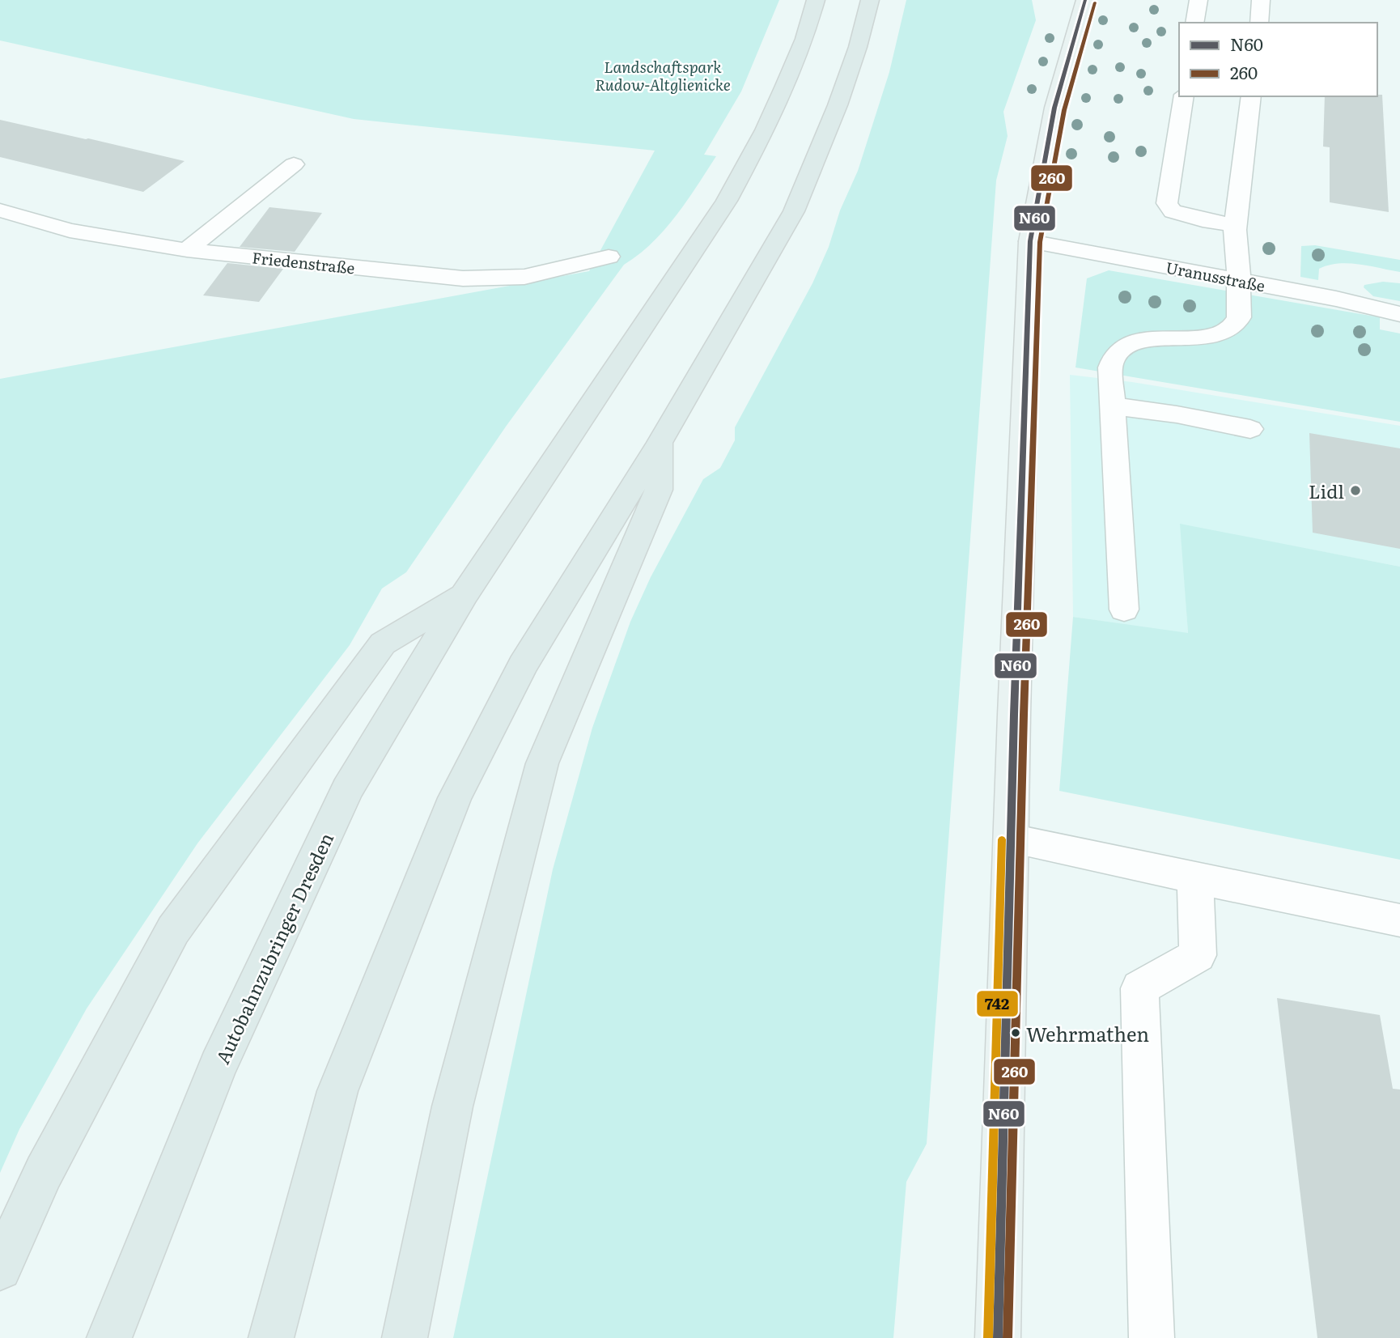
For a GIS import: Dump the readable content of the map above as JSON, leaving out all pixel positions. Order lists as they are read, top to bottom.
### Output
{
  "streets": {
    "highway": ["Autobahnzubringer Dresden"],
    "street": ["Friedenstraße", "Uranusstraße"]
  },
  "parks": ["Landschaftspark Rudow-Altglienicke"],
  "places": ["Lidl", "Wehrmathen"],
  "lines": ["transit line N60", "transit line 260", "transit line 742"],
  "legend": ["N60", "260"]
}
